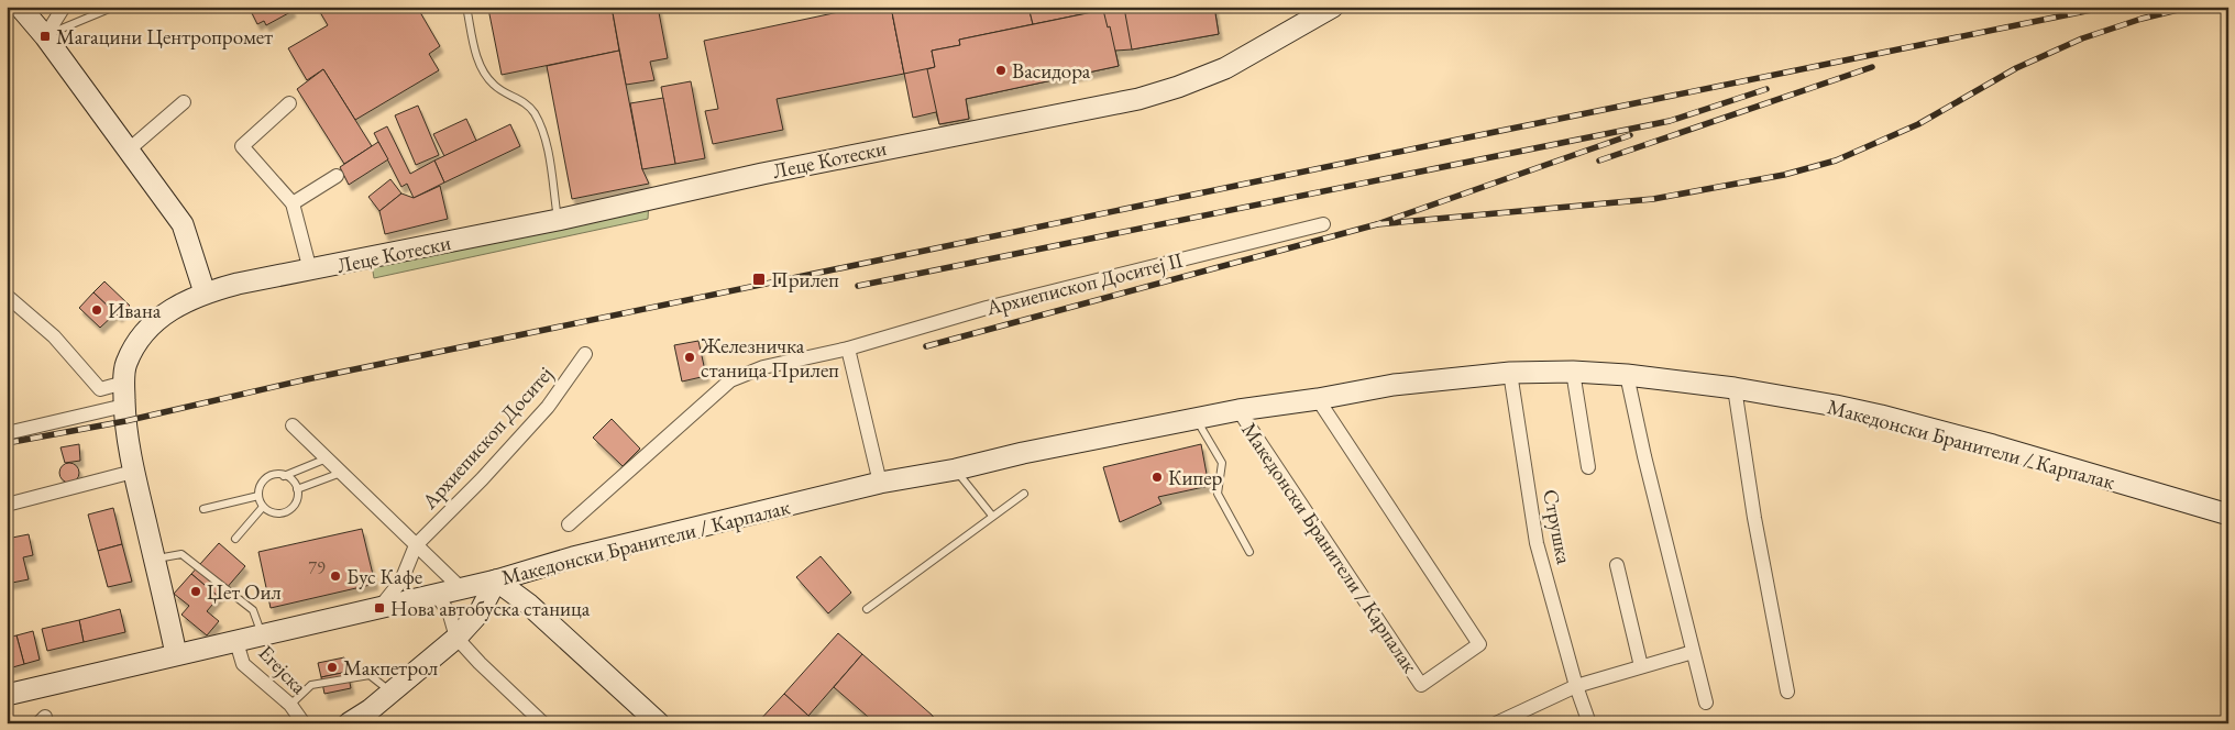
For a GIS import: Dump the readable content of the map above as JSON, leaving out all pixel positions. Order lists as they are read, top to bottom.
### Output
{
  "streets": {
    "main road": ["Леце Котески", "Македонски Бранители / Карпалак"],
    "street": [
      "Архиепископ Доситеј II",
      "Архиепископ Доситеј",
      "Струшка",
      "Егејска"
    ]
  },
  "crossings": [
    ["Леце Котески", "Македонски Бранители / Карпалак"],
    ["Архиепископ Доситеј", "Македонски Бранители / Карпалак"],
    ["Македонски Бранители / Карпалак", "Струшка"],
    ["Македонски Бранители / Карпалак", "Егејска"]
  ],
  "places": {
    "transit": ["Магацини Центропромет", "Прилеп", "Нова автобуска станица"],
    "other": [
      "Васидора",
      "Ивана",
      "Железничка станица Прилеп",
      "Кипер",
      "Бус Кафе",
      "Џет Оил",
      "Макпетрол"
    ]
  },
  "house_numbers": ["79"]
}
